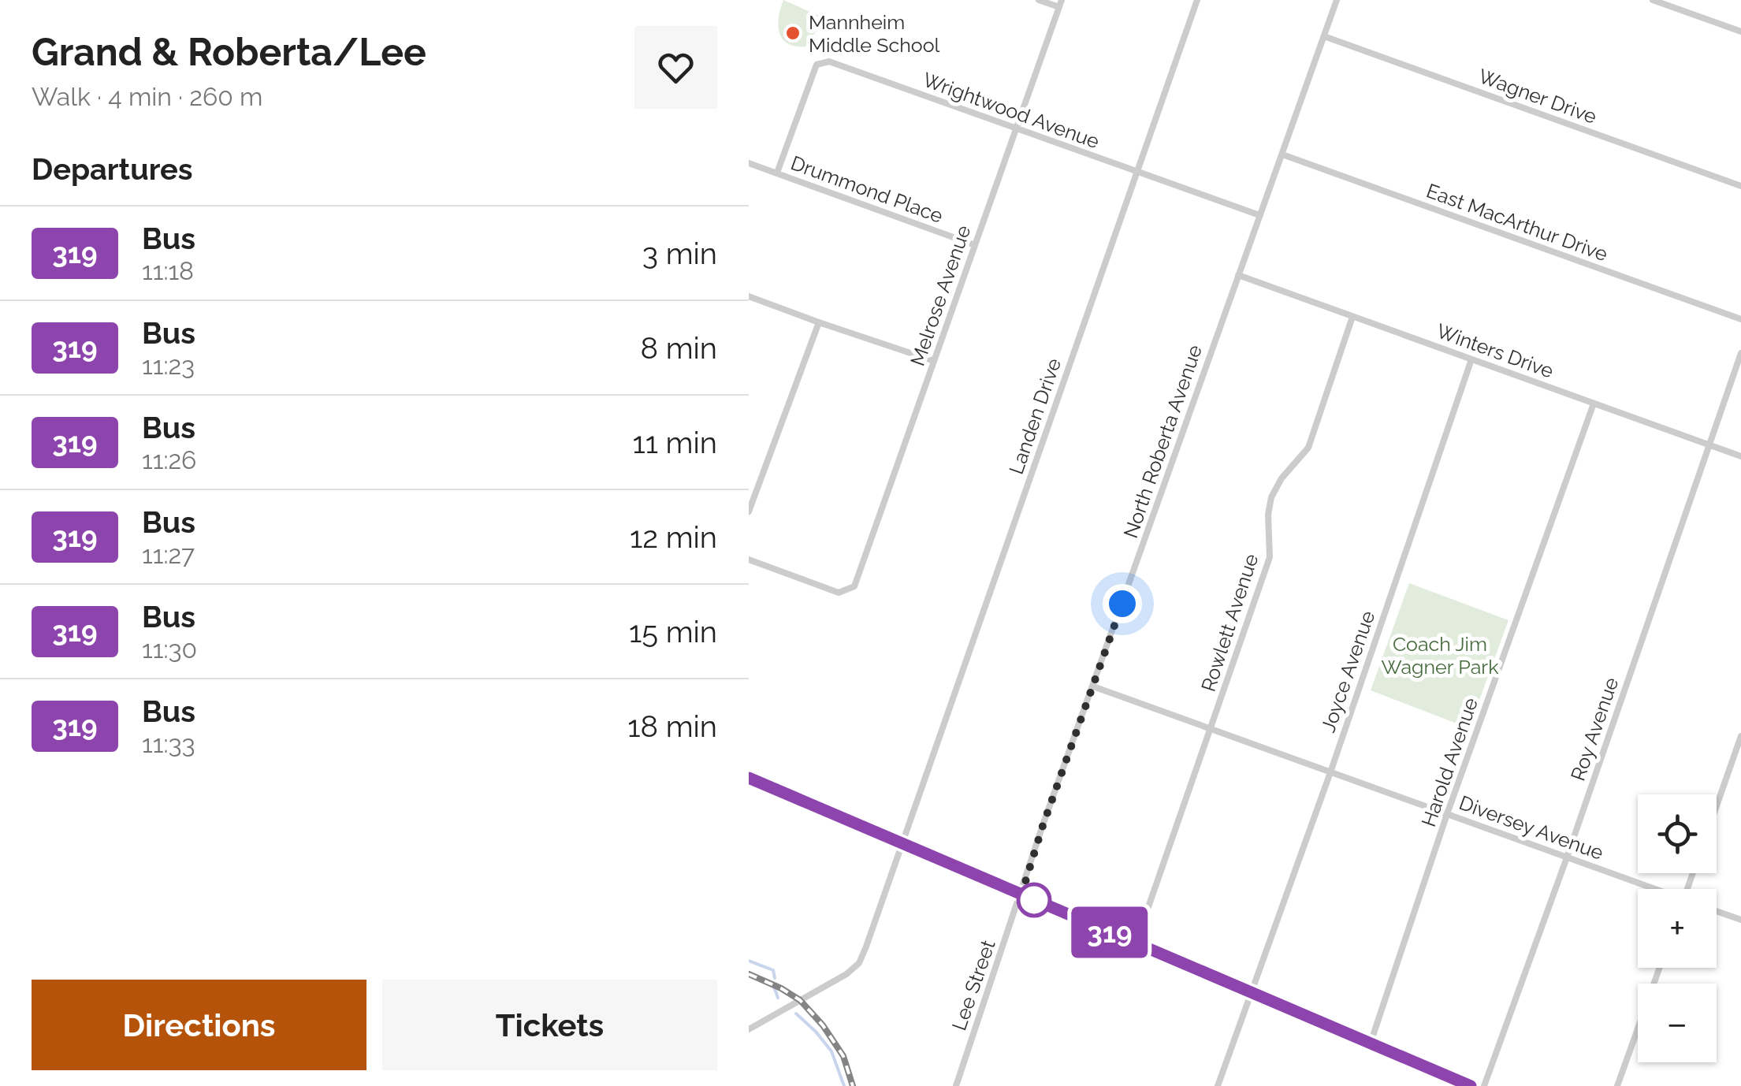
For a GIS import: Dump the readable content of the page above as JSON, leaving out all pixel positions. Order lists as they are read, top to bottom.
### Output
{
  "streets": {
    "street": [
      "Wagner Drive",
      "Wrightwood Avenue",
      "Drummond Place",
      "East MacArthur Drive",
      "Melrose Avenue",
      "Winters Drive",
      "Landen Drive",
      "North Roberta Avenue",
      "Rowlett Avenue",
      "Joyce Avenue",
      "Roy Avenue",
      "Harold Avenue",
      "Diversey Avenue",
      "Lee Street"
    ]
  },
  "crossings": [
    ["Wagner Drive", "North Roberta Avenue"],
    ["Wrightwood Avenue", "Drummond Place"],
    ["Wrightwood Avenue", "Melrose Avenue"],
    ["Wrightwood Avenue", "Landen Drive"],
    ["Wrightwood Avenue", "North Roberta Avenue"],
    ["Drummond Place", "Melrose Avenue"],
    ["East MacArthur Drive", "North Roberta Avenue"],
    ["Winters Drive", "North Roberta Avenue"],
    ["Winters Drive", "Rowlett Avenue"],
    ["Winters Drive", "Joyce Avenue"],
    ["Winters Drive", "Roy Avenue"],
    ["Winters Drive", "Harold Avenue"],
    ["North Roberta Avenue", "Diversey Avenue"],
    ["North Roberta Avenue", "Lee Street"],
    ["Rowlett Avenue", "Diversey Avenue"],
    ["Joyce Avenue", "Diversey Avenue"],
    ["Roy Avenue", "Diversey Avenue"],
    ["Harold Avenue", "Diversey Avenue"]
  ],
  "parks": ["Coach Jim Wagner Park"],
  "places": ["Mannheim Middle School"],
  "lines": ["bus line 319"],
  "page": {
    "heading": [
      ["Grand & Roberta/Lee", "Walk · 4 min · 260 m"],
      "Departures"
    ],
    "on_map": "319",
    "list": [
      {
        "mark": "319",
        "name": "Bus",
        "note": "11:18",
        "value": "3 min"
      },
      {
        "mark": "319",
        "name": "Bus",
        "note": "11:23",
        "value": "8 min"
      },
      {
        "mark": "319",
        "name": "Bus",
        "note": "11:26",
        "value": "11 min"
      },
      {
        "mark": "319",
        "name": "Bus",
        "note": "11:27",
        "value": "12 min"
      },
      {
        "mark": "319",
        "name": "Bus",
        "note": "11:30",
        "value": "15 min"
      },
      {
        "mark": "319",
        "name": "Bus",
        "note": "11:33",
        "value": "18 min"
      }
    ],
    "map_buttons": ["+", "−"],
    "buttons": ["Directions", "Tickets"]
  }
}
